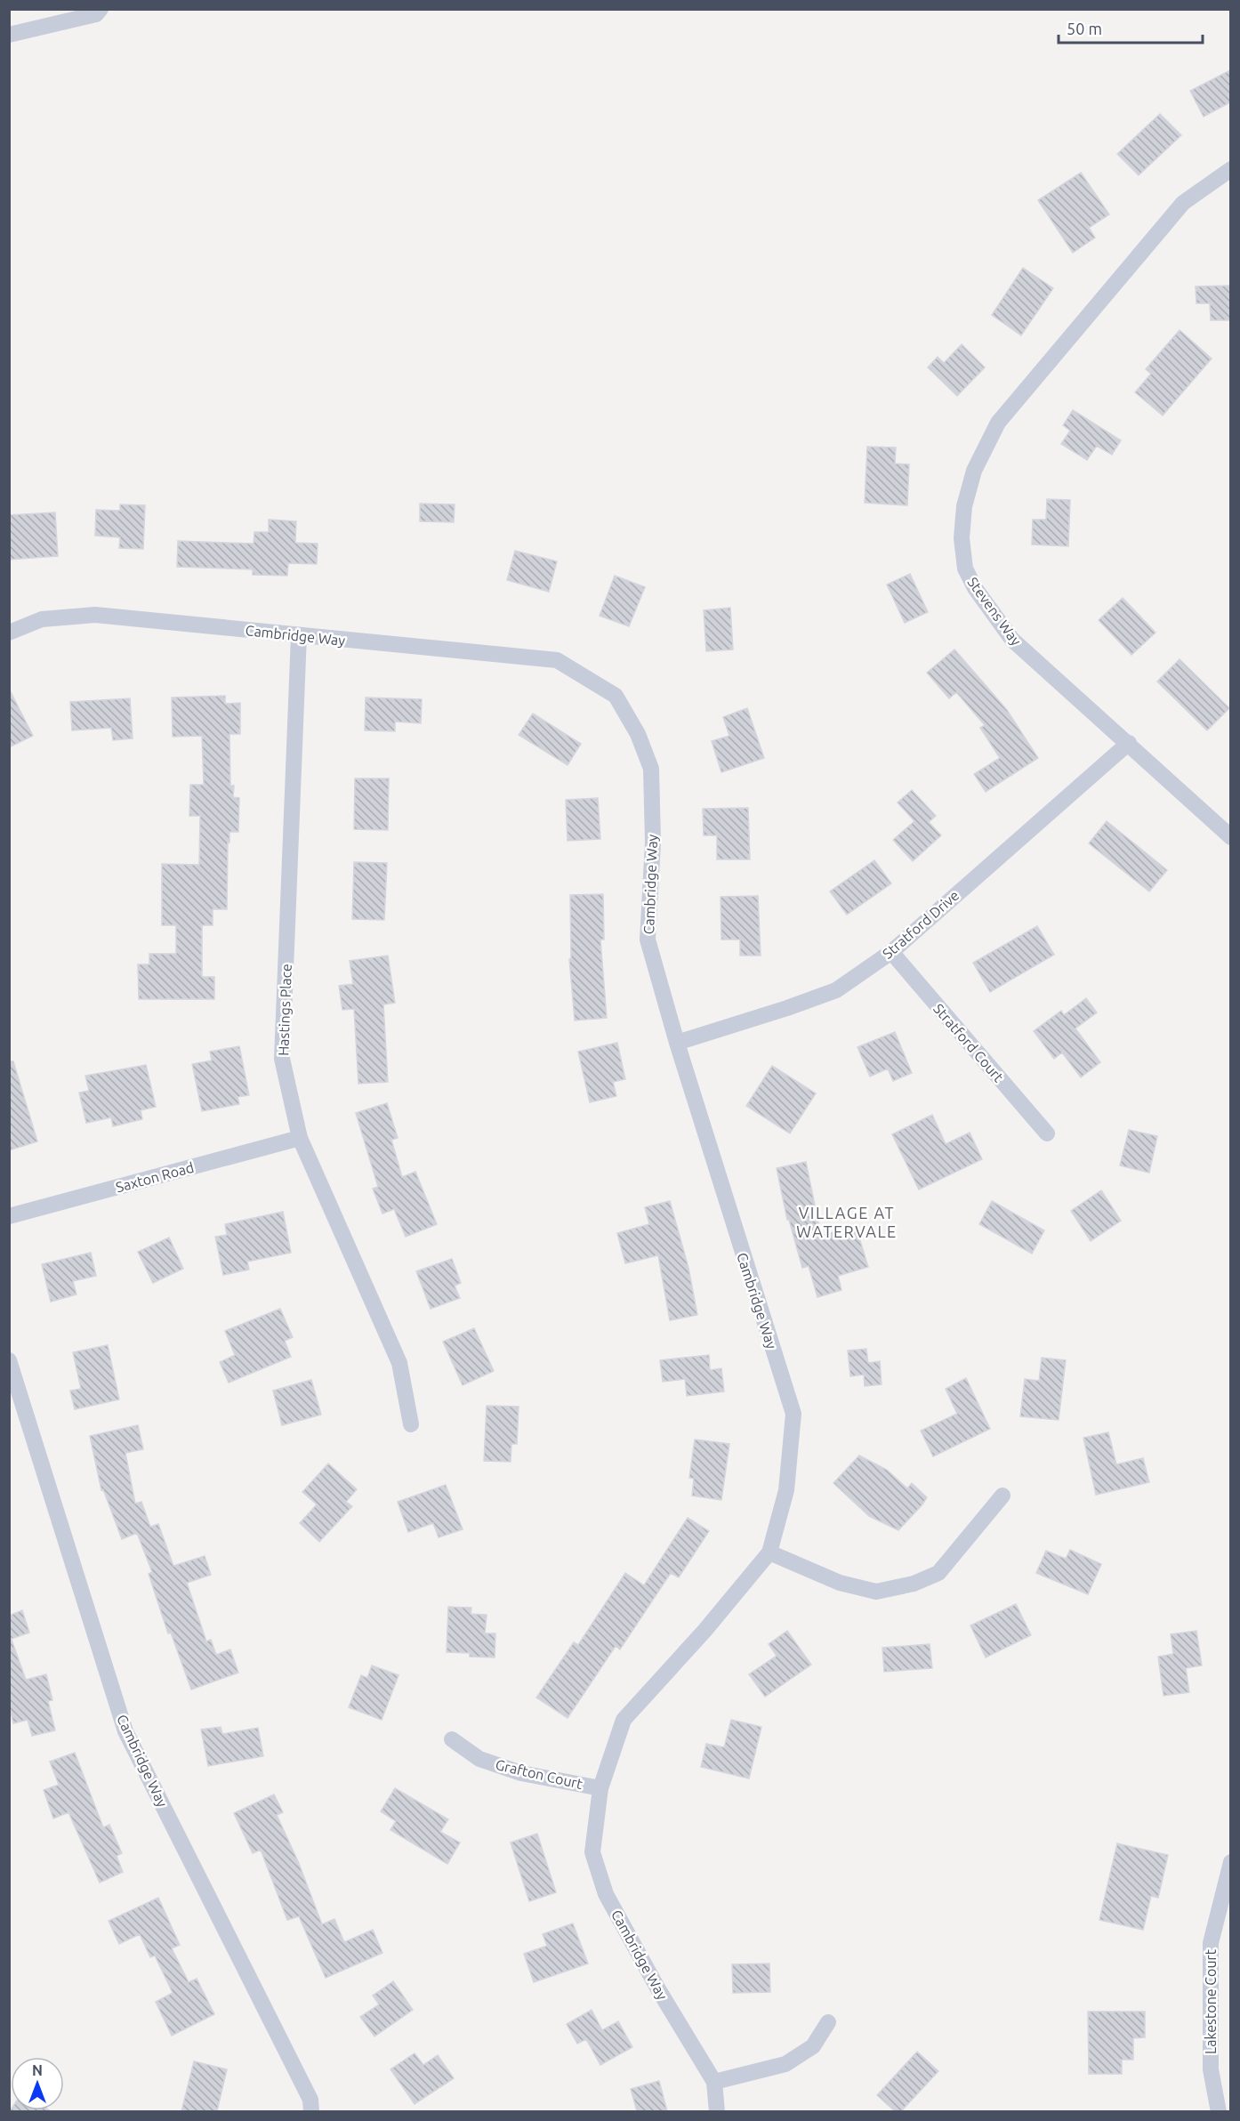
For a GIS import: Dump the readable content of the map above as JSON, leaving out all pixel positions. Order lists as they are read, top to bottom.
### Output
{
  "streets": {
    "street": [
      "Stevens Way",
      "Cambridge Way",
      "Stratford Drive",
      "Hastings Place",
      "Stratford Court",
      "Saxton Road",
      "Grafton Court",
      "Lakestone Court"
    ]
  },
  "crossings": [
    ["Stevens Way", "Stratford Drive"],
    ["Cambridge Way", "Stratford Drive"],
    ["Cambridge Way", "Hastings Place"],
    ["Cambridge Way", "Grafton Court"],
    ["Stratford Drive", "Stratford Court"],
    ["Hastings Place", "Saxton Road"]
  ],
  "districts": ["VILLAGE AT WATERVALE"],
  "scale_bar": "50 m",
  "north": "top"
}
